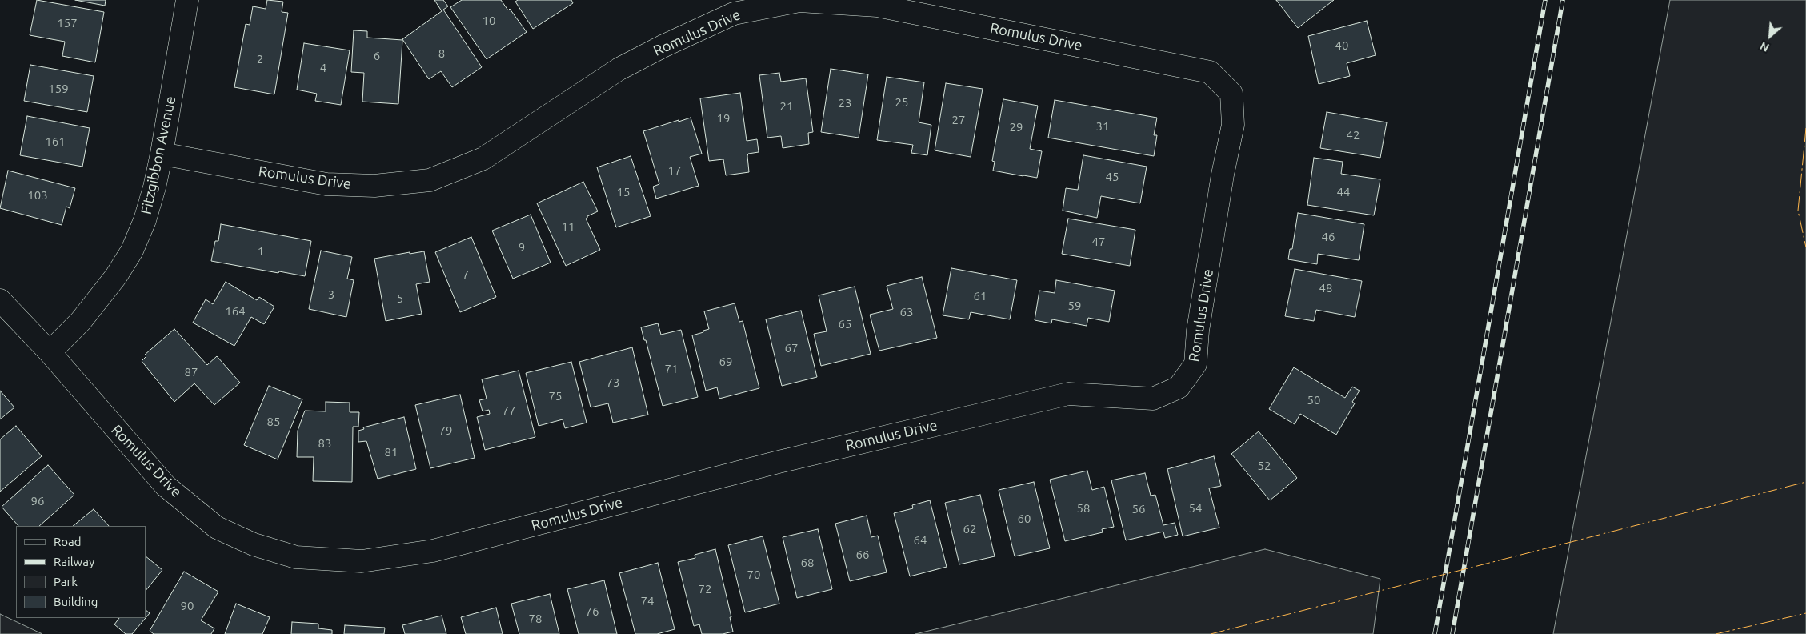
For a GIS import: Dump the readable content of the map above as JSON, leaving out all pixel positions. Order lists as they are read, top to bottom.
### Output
{
  "streets": {
    "street": ["Romulus Drive", "Fitzgibbon Avenue"]
  },
  "crossings": [
    ["Romulus Drive", "Fitzgibbon Avenue"]
  ],
  "house_numbers": [
    "10",
    "157",
    "40",
    "8",
    "6",
    "2",
    "4",
    "159",
    "25",
    "23",
    "21",
    "19",
    "27",
    "31",
    "29",
    "42",
    "161",
    "17",
    "45",
    "15",
    "44",
    "103",
    "11",
    "46",
    "47",
    "9",
    "1",
    "7",
    "48",
    "3",
    "61",
    "5",
    "59",
    "164",
    "63",
    "65",
    "67",
    "69",
    "71",
    "87",
    "73",
    "75",
    "50",
    "77",
    "85",
    "79",
    "83",
    "81",
    "52",
    "96",
    "58",
    "54",
    "56",
    "60",
    "62",
    "64",
    "66",
    "68",
    "70",
    "72",
    "74",
    "90",
    "76",
    "78"
  ],
  "legend": [
    "Road",
    "Railway",
    "Park",
    "Building"
  ],
  "north": "bottom left"
}
